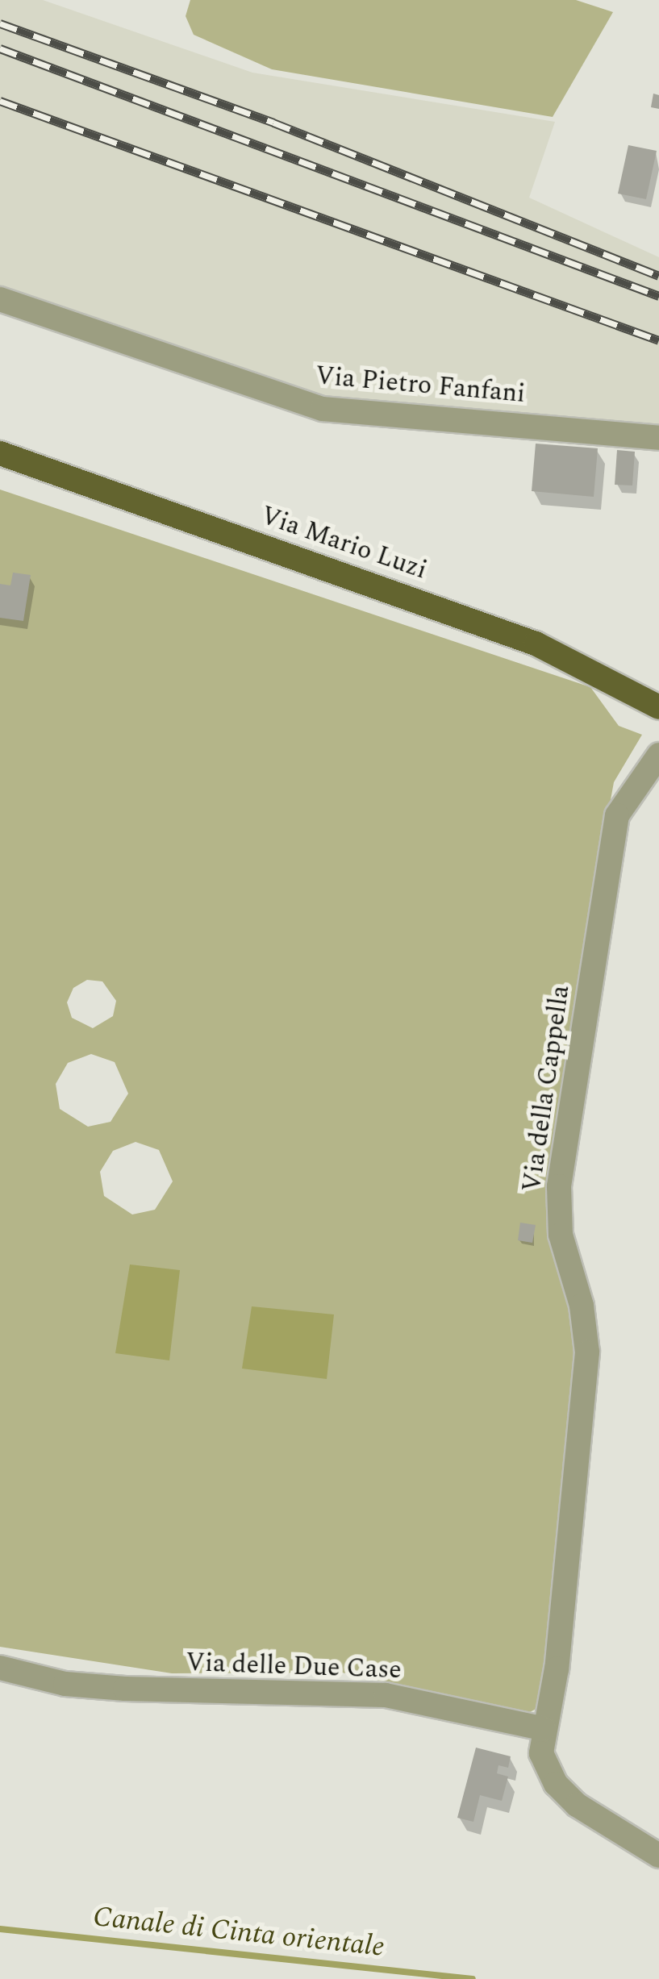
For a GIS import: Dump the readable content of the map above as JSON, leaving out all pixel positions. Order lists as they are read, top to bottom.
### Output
{
  "streets": {
    "main road": ["Via Mario Luzi"],
    "street": ["Via Pietro Fanfani", "Via della Cappella", "Via delle Due Case"]
  },
  "crossings": [
    ["Via della Cappella", "Via delle Due Case"]
  ],
  "water": ["Canale di Cinta orientale"]
}
